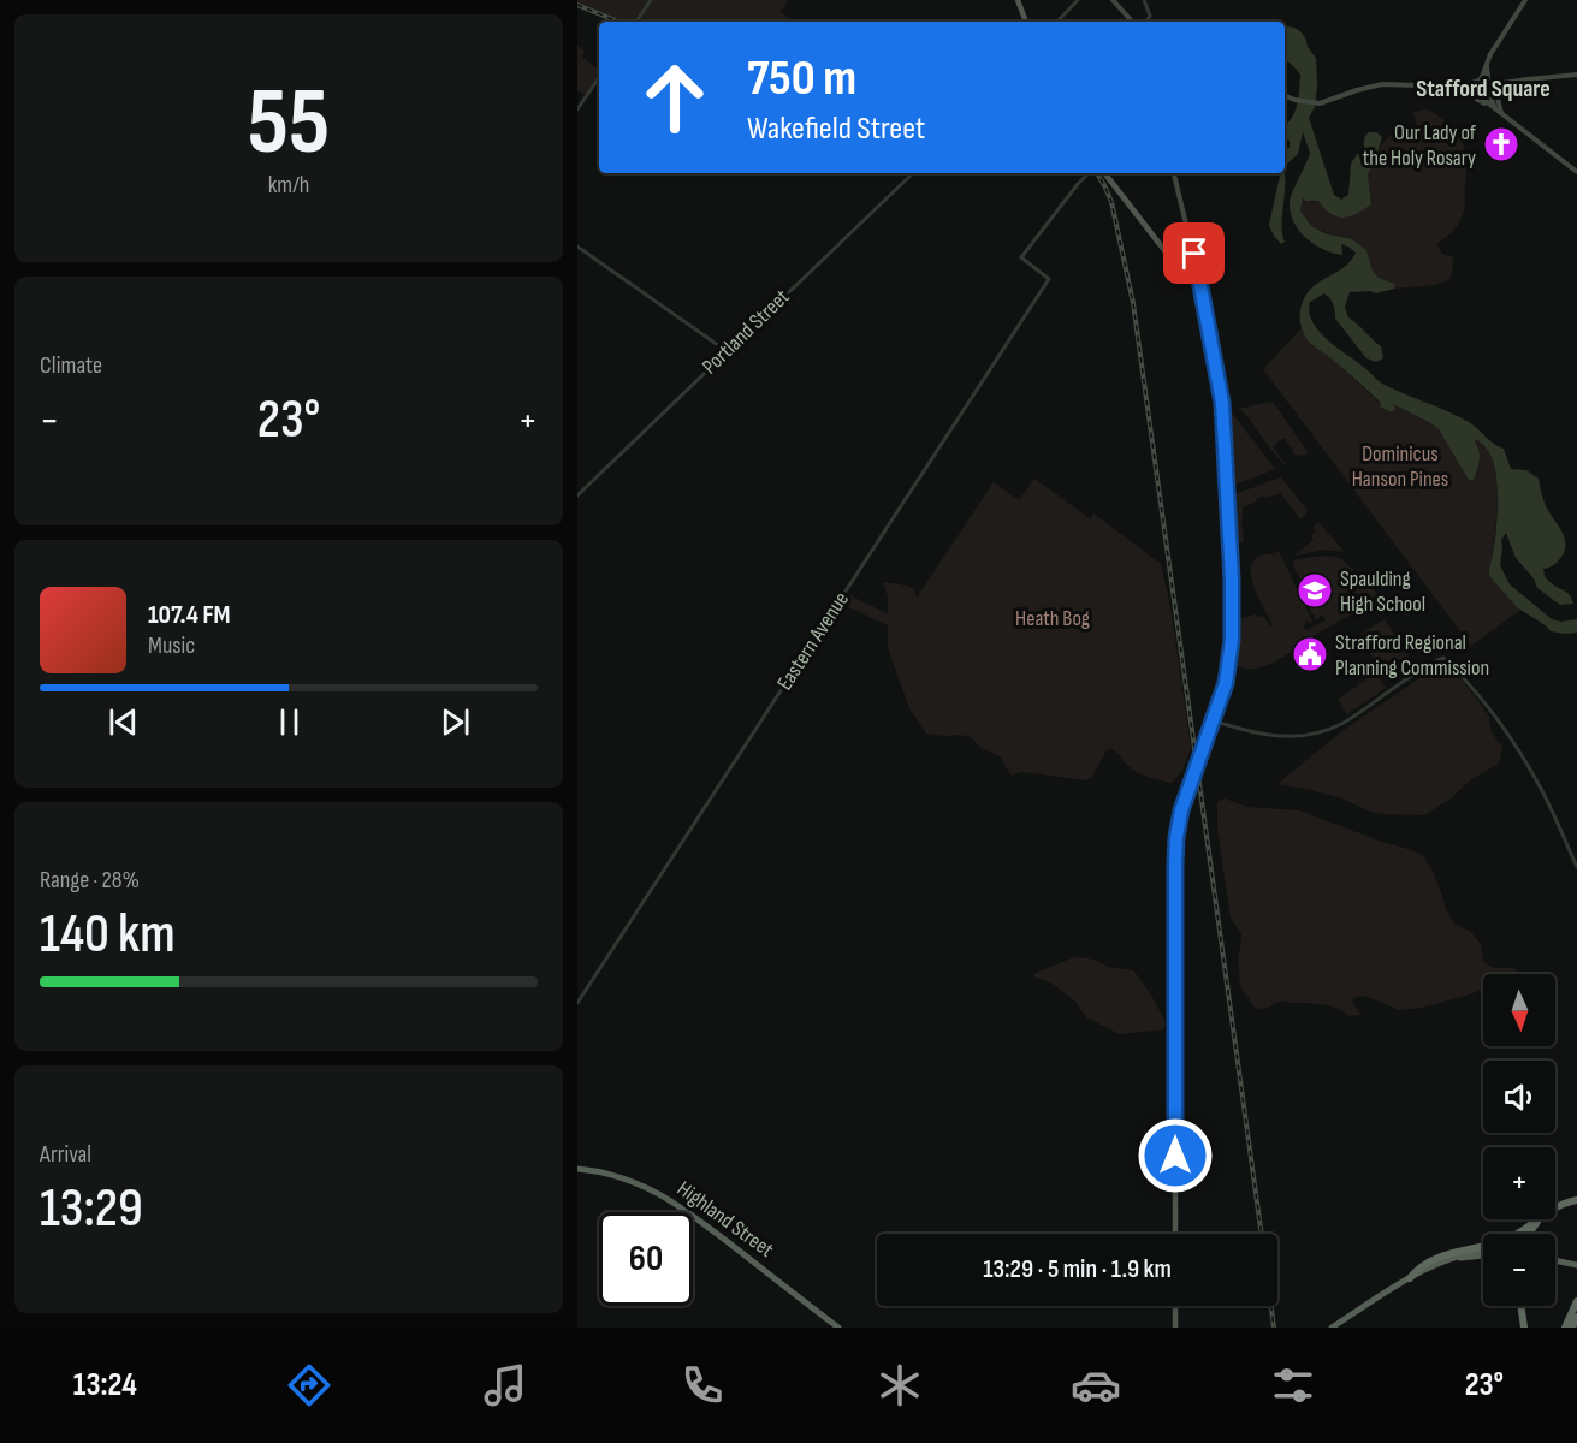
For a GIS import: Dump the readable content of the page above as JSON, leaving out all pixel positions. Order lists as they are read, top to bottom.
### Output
{
  "streets": {
    "highway": ["Highland Street"],
    "street": ["Portland Street", "Eastern Avenue"]
  },
  "districts": ["Stafford Square"],
  "parks": ["Dominicus Hanson Pines", "Heath Bog"],
  "places": {
    "church": ["Our Lady of the Holy Rosary"],
    "school or university": ["Spaulding High School"],
    "public building": ["Strafford Regional Planning Commission"]
  },
  "north": "bottom",
  "page": {
    "tile": [
      ["55", "km/h"],
      "Climate",
      ["Range · 28%", "140 km"],
      ["Arrival", "13:29"]
    ],
    "turn": ["750 m", "Wakefield Street"],
    "heat": ["−", "23°", "+"],
    "song": ["107.4 FM", "Music"],
    "map_buttons": ["+", "−"],
    "limit": "60",
    "trip": "13:29 · 5 min · 1.9 km",
    "tabs": ["13:24", "23°"]
  }
}
